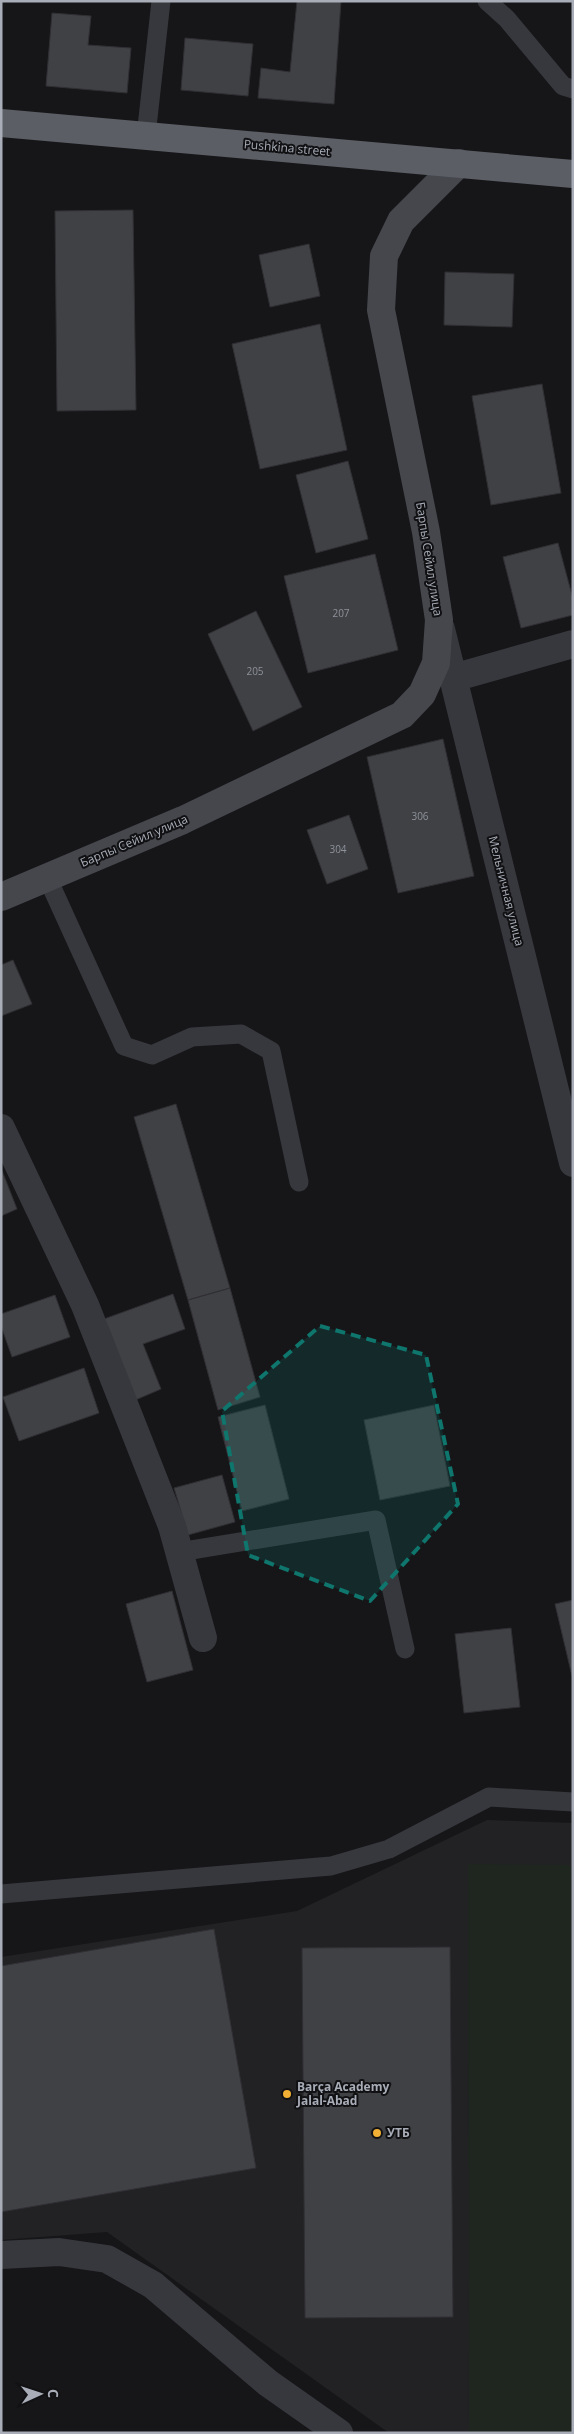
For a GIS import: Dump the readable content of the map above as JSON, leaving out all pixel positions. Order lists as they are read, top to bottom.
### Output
{
  "streets": {
    "highway": ["Pushkina street"],
    "main road": ["Барпы Сейил улица"],
    "street": ["Мельничная улица"]
  },
  "crossings": [
    ["Pushkina street", "Барпы Сейил улица"],
    ["Барпы Сейил улица", "Мельничная улица"]
  ],
  "places": ["Barça Academy Jalal-Abad", "УТБ"],
  "house_numbers": [
    "207",
    "205",
    "306",
    "304"
  ],
  "north": "right"
}
